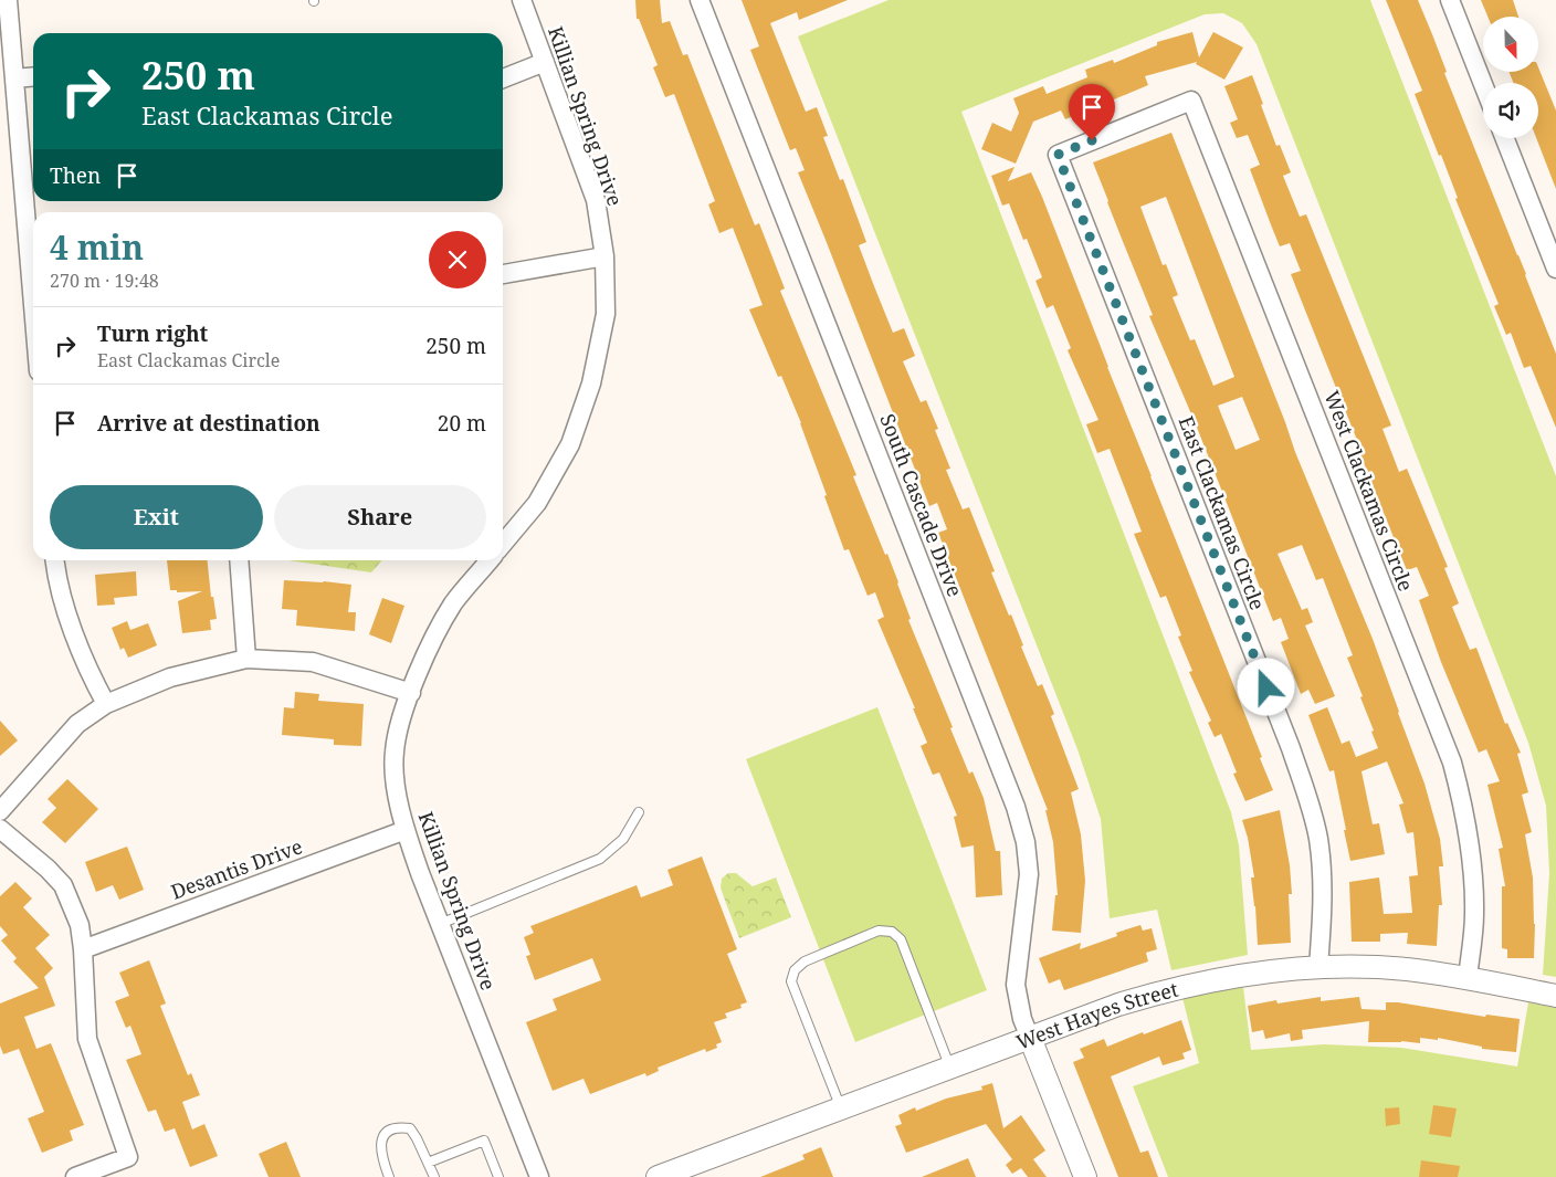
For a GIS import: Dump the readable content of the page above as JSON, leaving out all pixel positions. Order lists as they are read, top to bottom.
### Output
{
  "streets": {
    "street": [
      "Killian Spring Drive",
      "West Clackamas Circle",
      "South Cascade Drive",
      "East Clackamas Circle",
      "Desantis Drive",
      "West Hayes Street"
    ]
  },
  "crossings": [
    ["Killian Spring Drive", "Desantis Drive"],
    ["West Clackamas Circle", "East Clackamas Circle"],
    ["West Clackamas Circle", "West Hayes Street"],
    ["South Cascade Drive", "West Hayes Street"],
    ["East Clackamas Circle", "West Hayes Street"]
  ],
  "north": "bottom",
  "page": {
    "turn": ["250 m", "East Clackamas Circle"],
    "then": "Then",
    "heading": ["4 min", "270 m · 19:48"],
    "list": [
      {
        "name": "Turn right",
        "note": "East Clackamas Circle",
        "value": "250 m"
      },
      {
        "name": "Arrive at destination",
        "value": "20 m"
      }
    ],
    "buttons": ["Exit", "Share"]
  }
}
